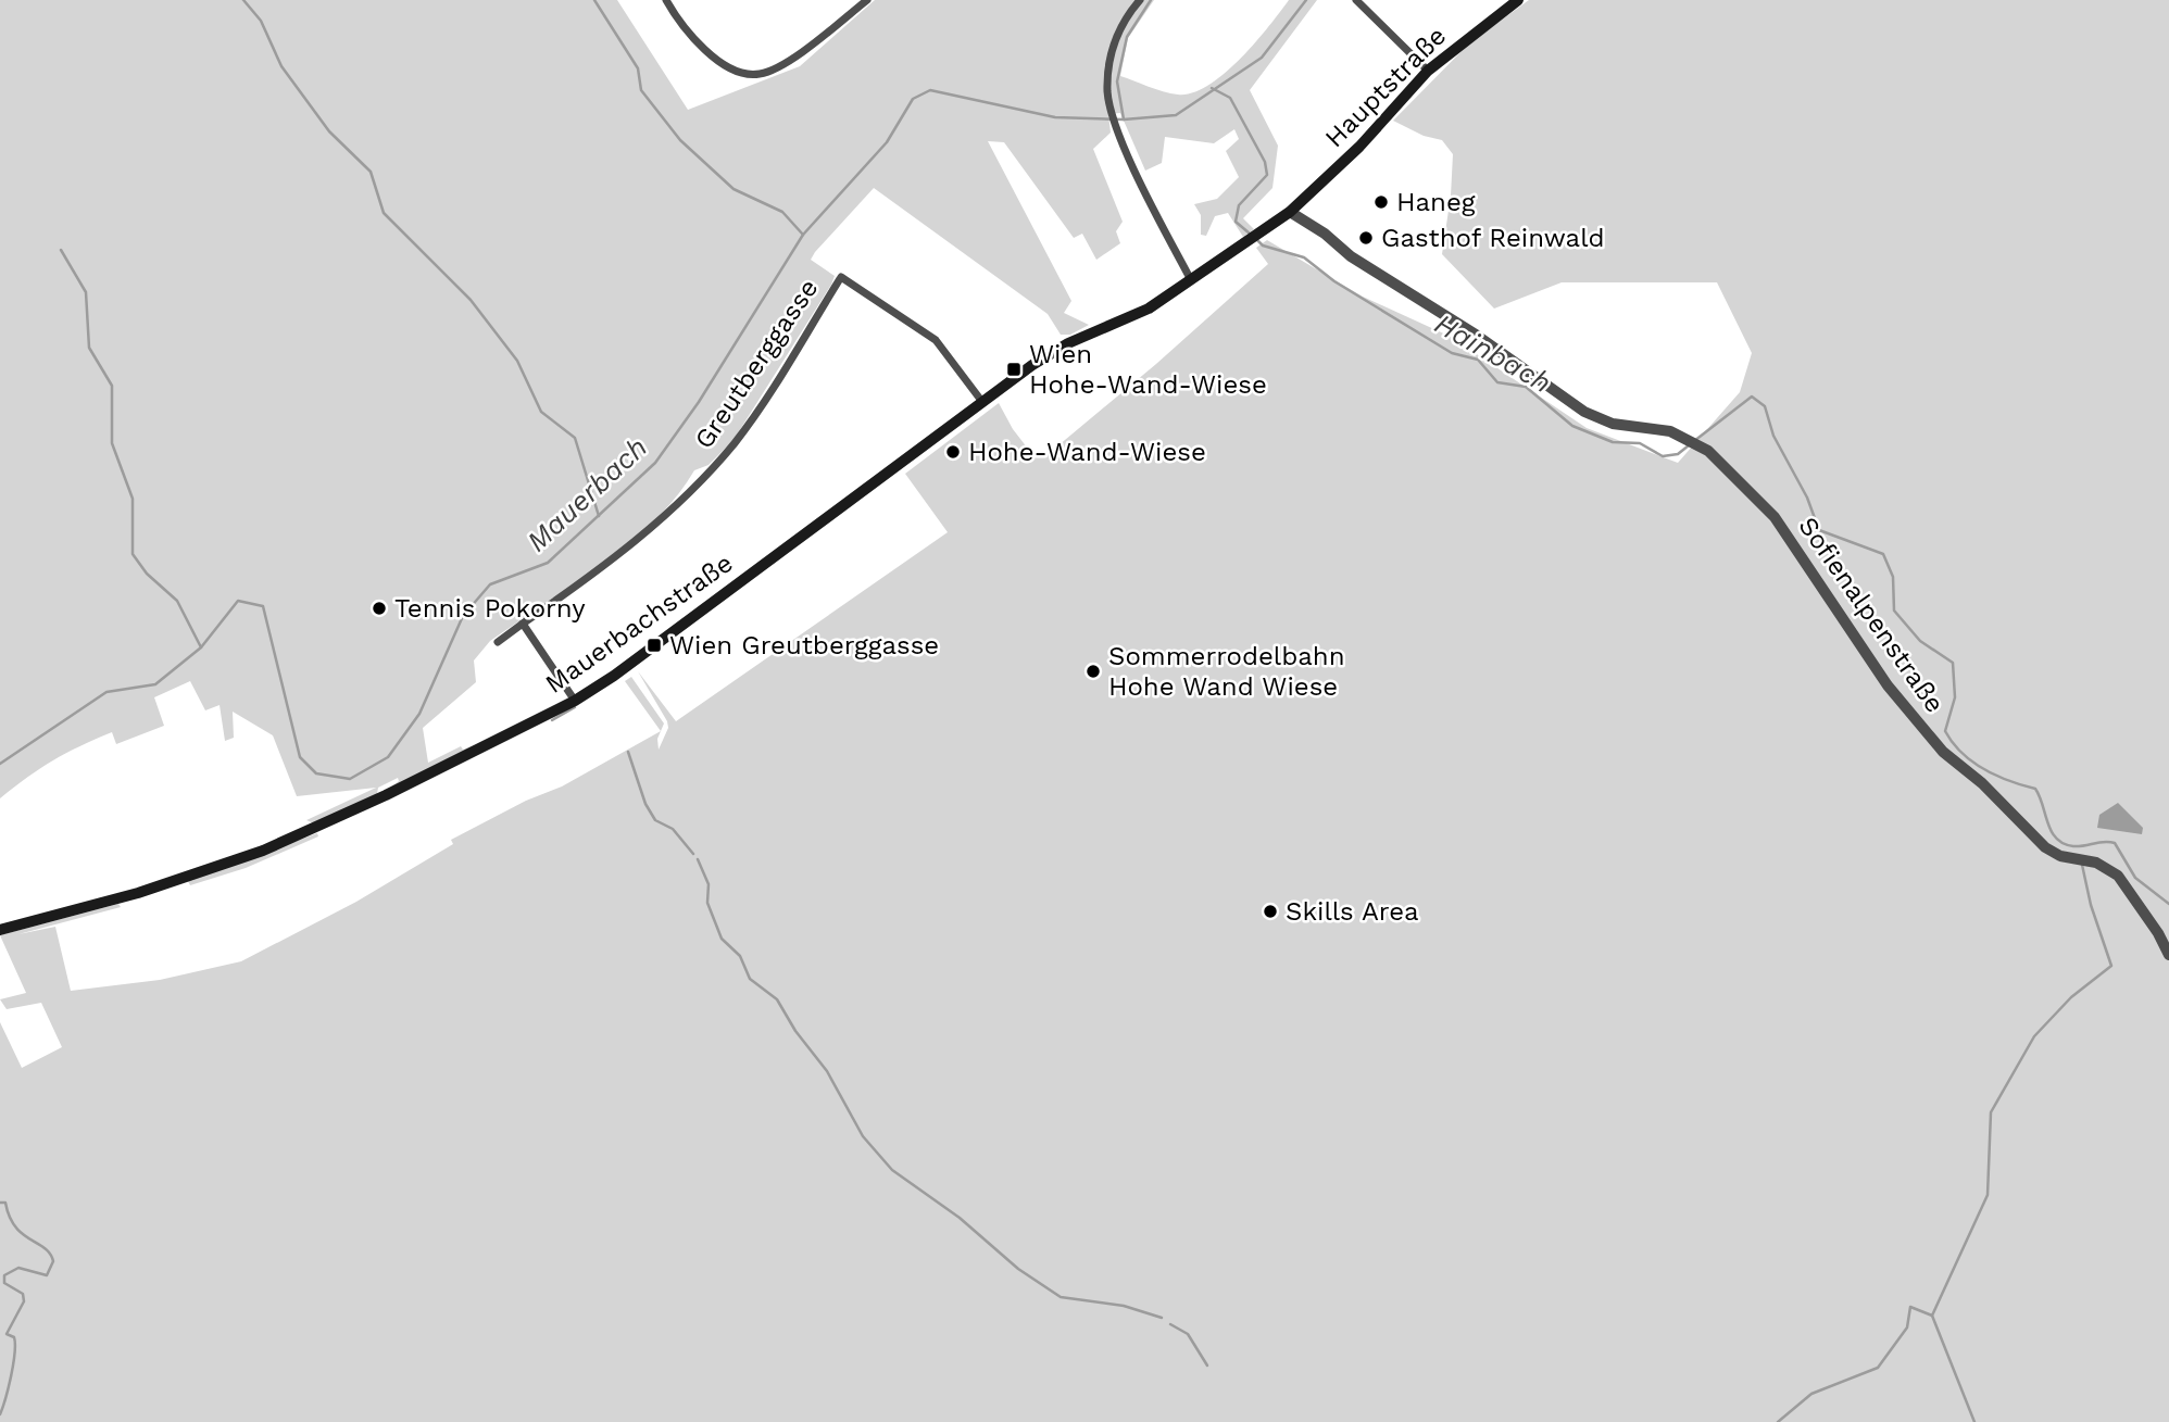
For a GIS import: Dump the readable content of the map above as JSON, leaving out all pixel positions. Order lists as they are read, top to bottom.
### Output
{
  "streets": {
    "main road": ["Hauptstraße", "Mauerbachstraße"],
    "street": ["Greutberggasse", "Sofienalpenstraße"]
  },
  "crossings": [
    ["Hauptstraße", "Sofienalpenstraße"],
    ["Hauptstraße", "Mauerbachstraße"],
    ["Greutberggasse", "Mauerbachstraße"],
    ["Sofienalpenstraße", "Mauerbachstraße"]
  ],
  "water": ["Hainbach", "Mauerbach"],
  "places": {
    "other": [
      "Haneg",
      "Gasthof Reinwald",
      "Hohe-Wand-Wiese",
      "Tennis Pokorny",
      "Sommerrodelbahn Hohe Wand Wiese",
      "Skills Area"
    ],
    "transit": ["Wien Hohe-Wand-Wiese", "Wien Greutberggasse"]
  }
}
